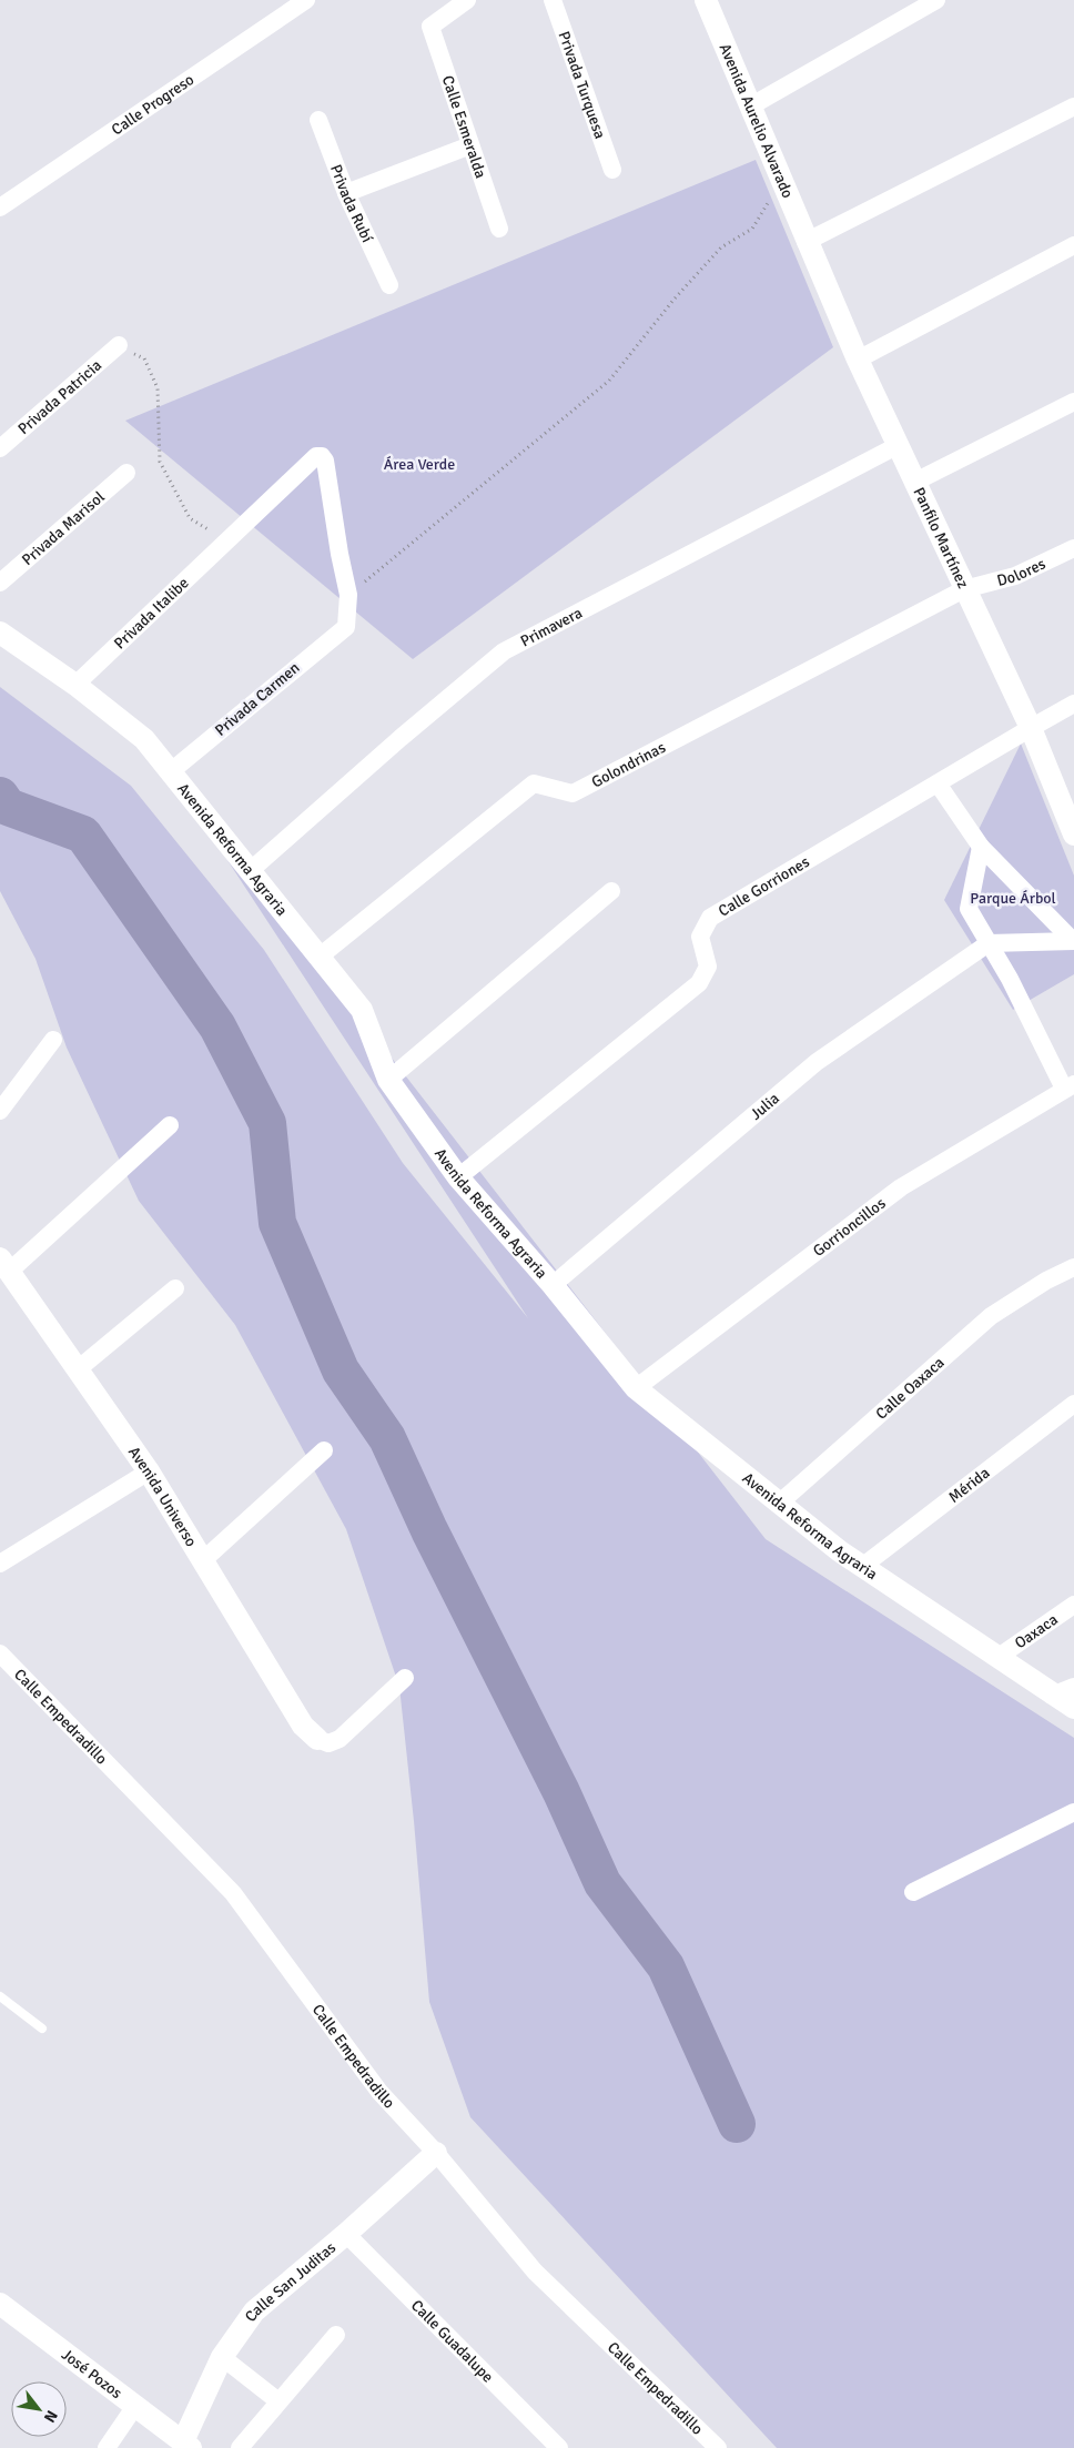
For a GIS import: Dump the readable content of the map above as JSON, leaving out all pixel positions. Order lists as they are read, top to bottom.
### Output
{
  "streets": {
    "street": [
      "Privada Turquesa",
      "Calle Progreso",
      "Avenida Aurelio Alvarado",
      "Calle Esmeralda",
      "Privada Rubí",
      "Privada Patricia",
      "Privada Marisol",
      "Panfilo Martínez",
      "Dolores",
      "Privada Italibe",
      "Primavera",
      "Privada Carmen",
      "Golondrinas",
      "Avenida Reforma Agraria",
      "Calle Gorriones",
      "Julia",
      "Gorrioncillos",
      "Calle Oaxaca",
      "Mérida",
      "Avenida Universo",
      "Oaxaca",
      "Calle Empedradillo",
      "Calle San Juditas",
      "Calle Guadalupe",
      "José Pozos"
    ]
  },
  "crossings": [
    ["Avenida Aurelio Alvarado", "Panfilo Martínez"],
    ["Panfilo Martínez", "Dolores"],
    ["Panfilo Martínez", "Primavera"],
    ["Panfilo Martínez", "Golondrinas"],
    ["Panfilo Martínez", "Calle Gorriones"],
    ["Dolores", "Golondrinas"],
    ["Privada Italibe", "Privada Carmen"],
    ["Privada Italibe", "Avenida Reforma Agraria"],
    ["Primavera", "Avenida Reforma Agraria"],
    ["Privada Carmen", "Avenida Reforma Agraria"],
    ["Golondrinas", "Avenida Reforma Agraria"],
    ["Avenida Reforma Agraria", "Calle Gorriones"],
    ["Avenida Reforma Agraria", "Julia"],
    ["Avenida Reforma Agraria", "Gorrioncillos"],
    ["Avenida Reforma Agraria", "Calle Oaxaca"],
    ["Avenida Reforma Agraria", "Mérida"],
    ["Avenida Reforma Agraria", "Oaxaca"],
    ["Calle Empedradillo", "Calle San Juditas"],
    ["Calle San Juditas", "Calle Guadalupe"],
    ["Calle San Juditas", "José Pozos"]
  ],
  "parks": ["Área Verde", "Parque Árbol"],
  "north": "bottom right"
}
